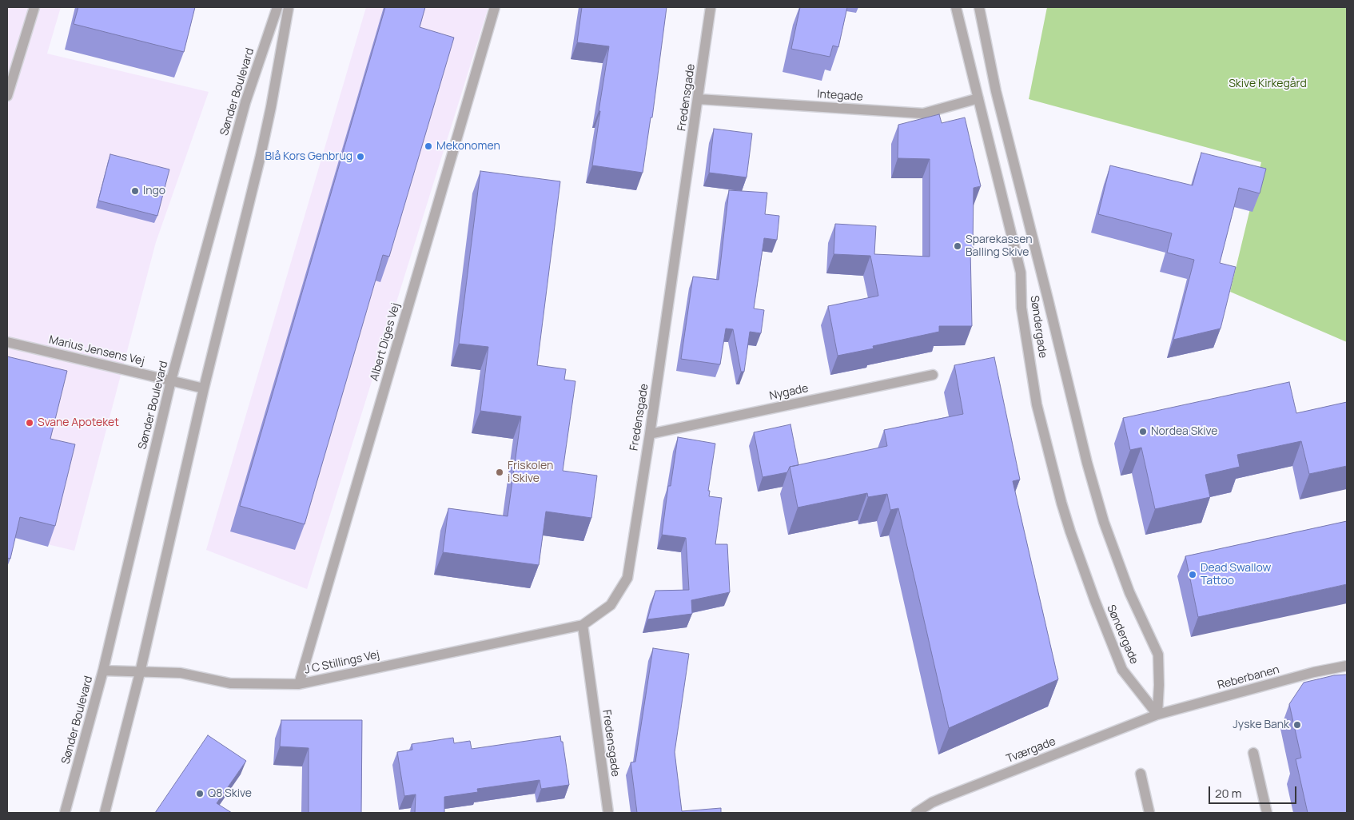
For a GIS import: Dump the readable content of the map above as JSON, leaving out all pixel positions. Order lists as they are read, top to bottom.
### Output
{
  "streets": {
    "street": [
      "Sønder Boulevard",
      "Integade",
      "Fredensgade",
      "Søndergade",
      "Albert Diges Vej",
      "Marius Jensens Vej",
      "Nygade",
      "J C Stillings Vej",
      "Reberbanen",
      "Tværgade"
    ]
  },
  "crossings": [
    ["Sønder Boulevard", "Marius Jensens Vej"],
    ["Sønder Boulevard", "J C Stillings Vej"],
    ["Integade", "Fredensgade"],
    ["Integade", "Søndergade"],
    ["Fredensgade", "Nygade"],
    ["Fredensgade", "J C Stillings Vej"],
    ["Søndergade", "Reberbanen"],
    ["Søndergade", "Tværgade"],
    ["Albert Diges Vej", "J C Stillings Vej"],
    ["Reberbanen", "Tværgade"]
  ],
  "parks": ["Skive Kirkegård"],
  "places": [
    "Mekonomen",
    "Blå Kors Genbrug",
    "Ingo",
    "Sparekassen Balling Skive",
    "Svane Apoteket",
    "Nordea Skive",
    "Friskolen i Skive",
    "Dead Swallow Tattoo",
    "Jyske Bank",
    "Q8 Skive"
  ],
  "scale_bar": "20 m"
}
